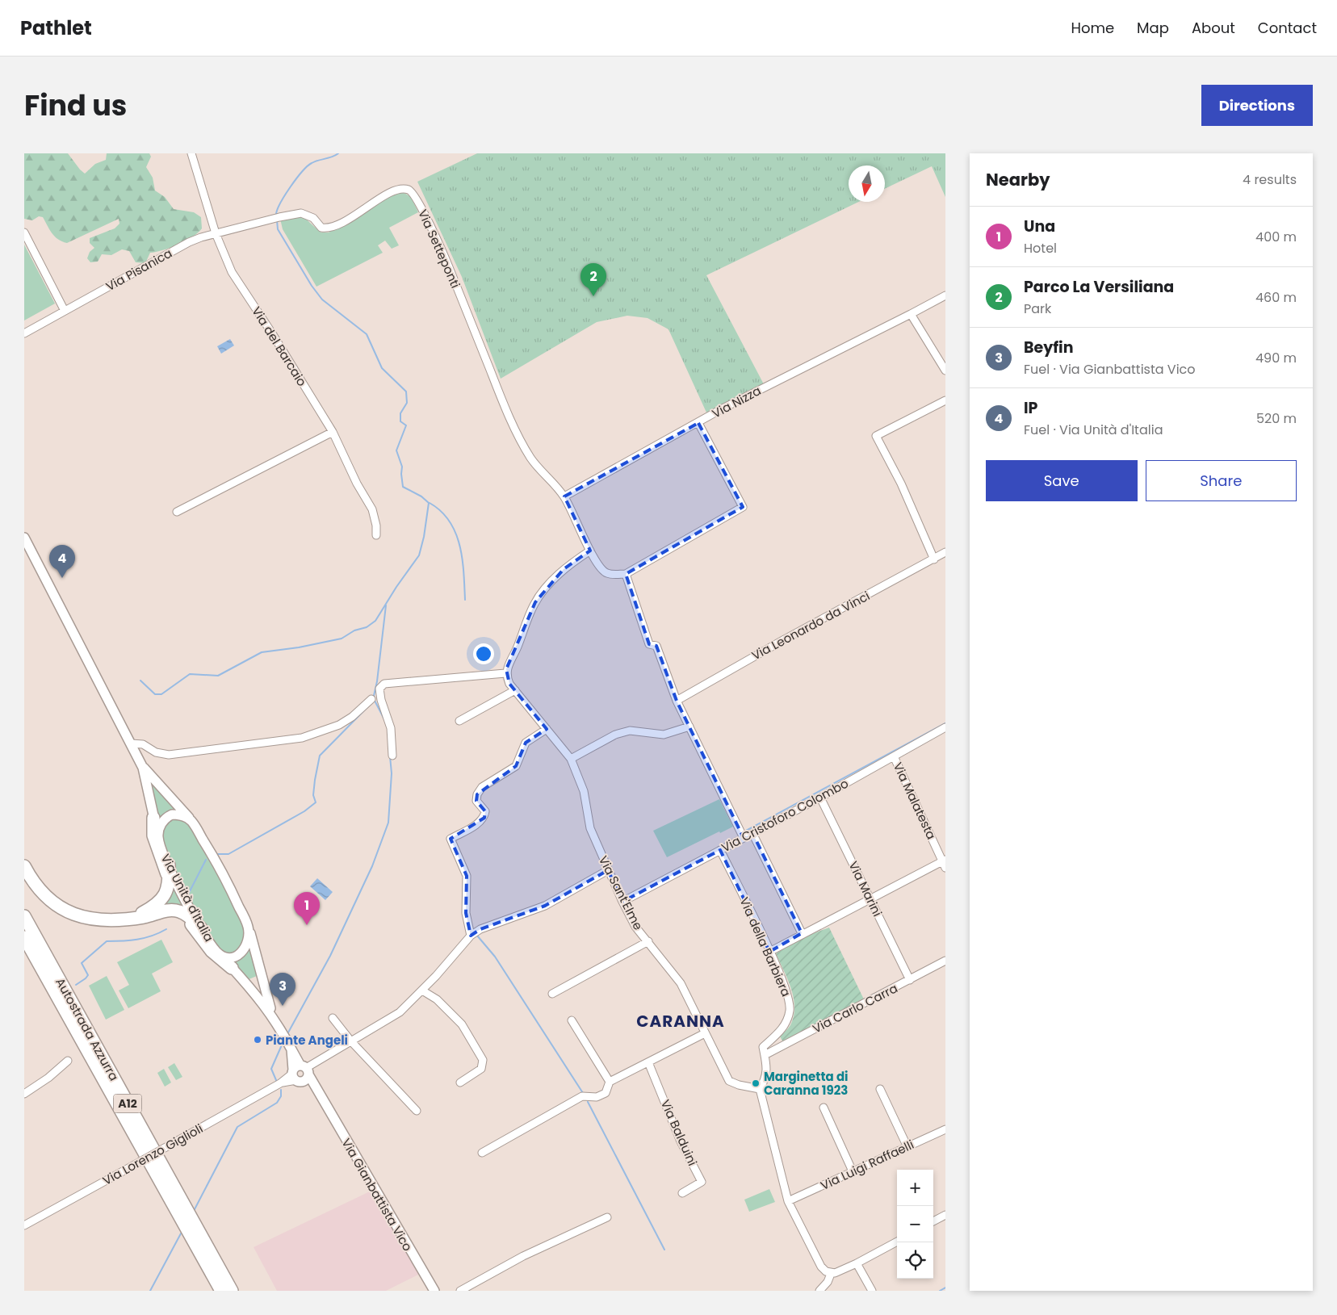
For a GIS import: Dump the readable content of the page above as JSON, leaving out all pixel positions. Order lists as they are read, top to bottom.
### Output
{
  "streets": {
    "highway": ["Autostrada Azzurra", "A12"],
    "main road": ["Via Unità d'Italia", "Via Gianbattista Vico"],
    "street": [
      "Via Setteponti",
      "Via Pisanica",
      "Via del Barcaio",
      "Via Nizza",
      "Via Leonardo da Vinci",
      "Via Malatesta",
      "Via Cristoforo Colombo",
      "Via Marini",
      "Via Sant'Elme",
      "Via della Barbiera",
      "Via Carlo Carra",
      "Via Balduini",
      "Via Lorenzo Giglioli",
      "Via Luigi Raffaelli"
    ]
  },
  "crossings": [
    ["Via Setteponti", "Via Pisanica"],
    ["Via Setteponti", "Via del Barcaio"],
    ["Via Setteponti", "Via Nizza"],
    ["Via Pisanica", "Via del Barcaio"],
    ["Via Malatesta", "Via Cristoforo Colombo"],
    ["Via Cristoforo Colombo", "Via Marini"],
    ["Via Cristoforo Colombo", "Via Sant'Elme"],
    ["Via Cristoforo Colombo", "Via della Barbiera"],
    ["Via Marini", "Via Carlo Carra"],
    ["Via Sant'Elme", "Via della Barbiera"],
    ["Via Sant'Elme", "Via Lorenzo Giglioli"],
    ["Via della Barbiera", "Via Carlo Carra"],
    ["Via Lorenzo Giglioli", "Via Gianbattista Vico"]
  ],
  "districts": ["CARANNA"],
  "places": ["Piante Angeli", "Marginetta di Caranna 1923"],
  "north": "bottom",
  "page": {
    "header": "Pathlet",
    "nav": [
      "Home",
      "Map",
      "About",
      "Contact"
    ],
    "title": "Find us",
    "buttons": [
      "Directions",
      ["Save", "Share"]
    ],
    "heading": ["Nearby", "4 results"],
    "list": [
      {
        "mark": "1",
        "name": "Una",
        "note": "Hotel",
        "value": "400 m"
      },
      {
        "mark": "2",
        "name": "Parco La Versiliana",
        "note": "Park",
        "value": "460 m"
      },
      {
        "mark": "3",
        "name": "Beyfin",
        "note": "Fuel · Via Gianbattista Vico",
        "value": "490 m"
      },
      {
        "mark": "4",
        "name": "IP",
        "note": "Fuel · Via Unità d'Italia",
        "value": "520 m"
      }
    ],
    "pins": [
      "2",
      "4",
      "1",
      "3"
    ],
    "map_buttons": ["+", "−"]
  }
}
